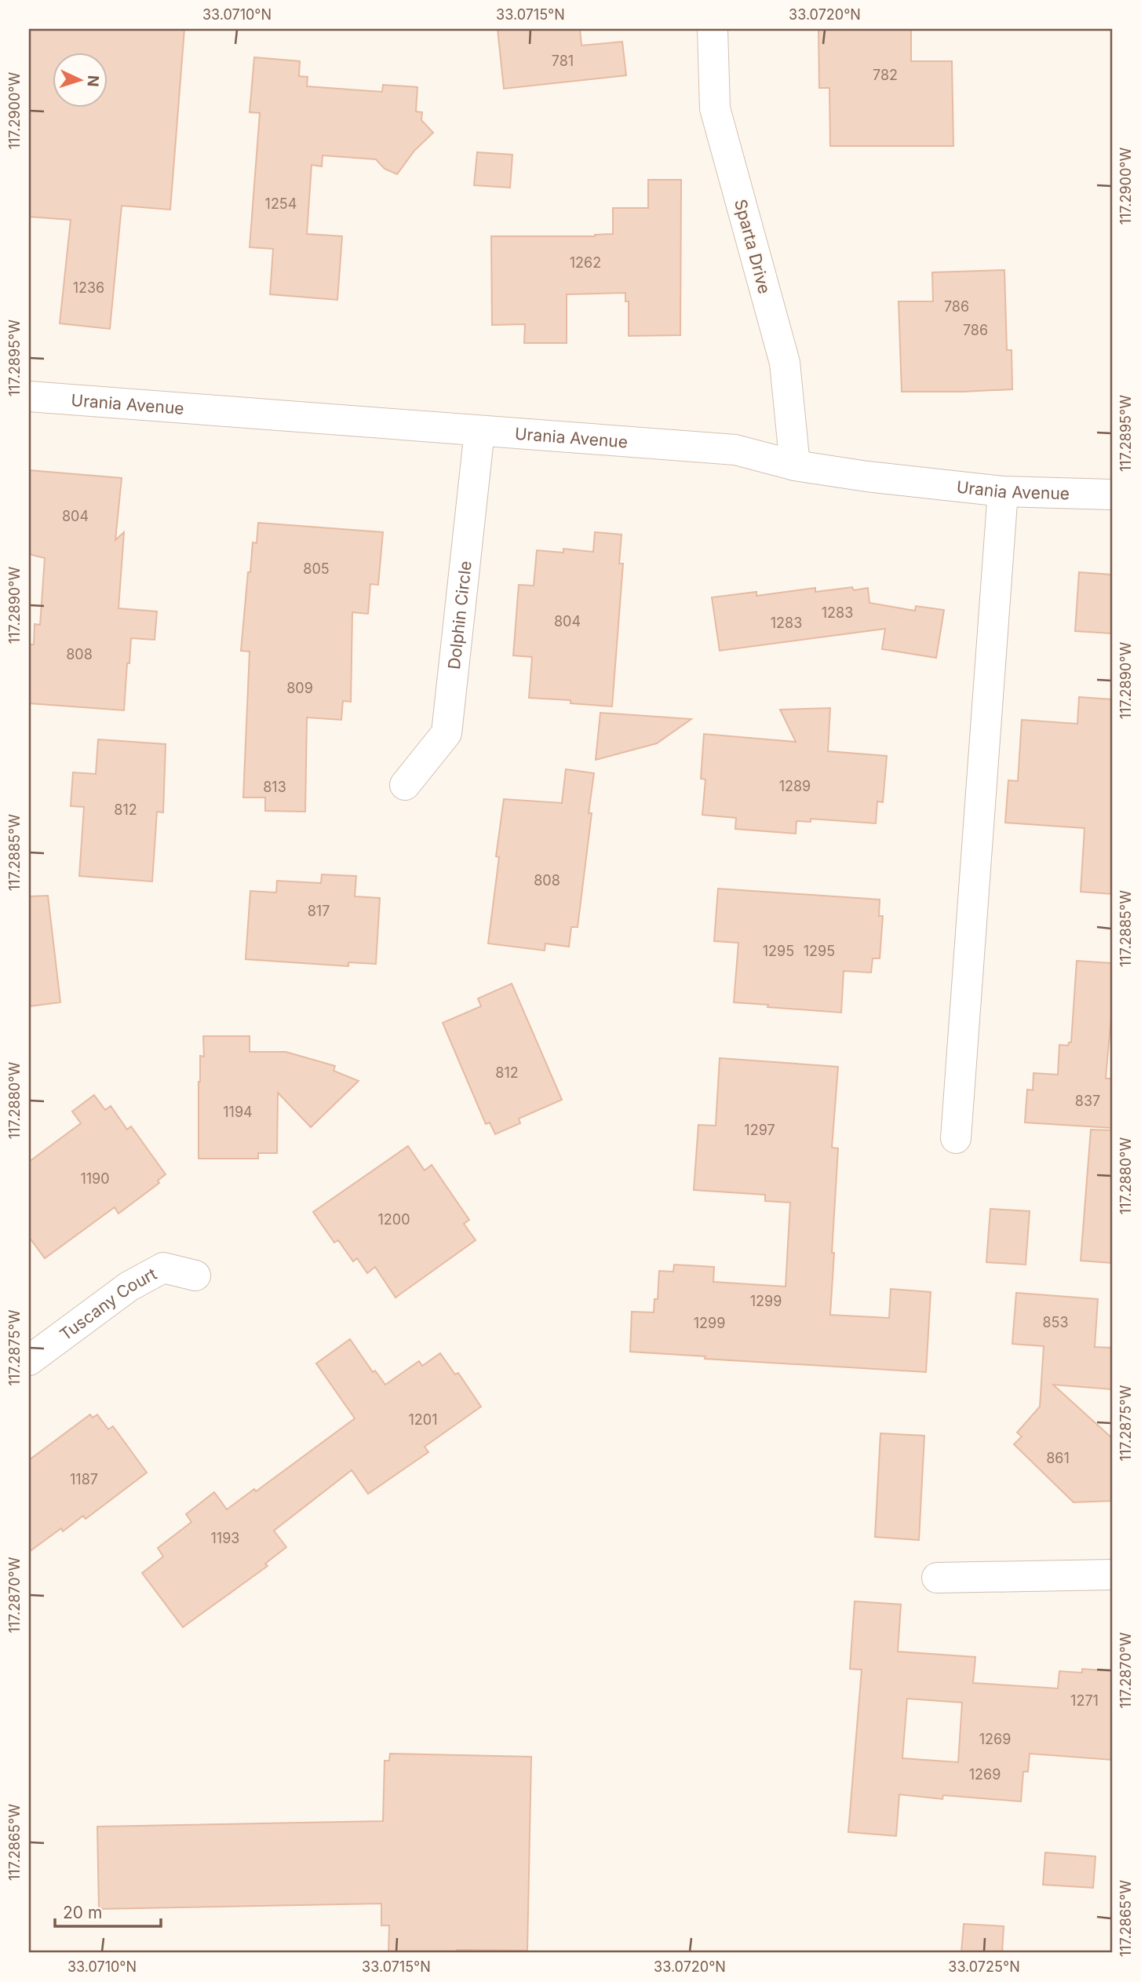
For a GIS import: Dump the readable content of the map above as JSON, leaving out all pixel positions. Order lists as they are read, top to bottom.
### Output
{
  "streets": {
    "street": [
      "Sparta Drive",
      "Urania Avenue",
      "Dolphin Circle",
      "Tuscany Court"
    ]
  },
  "crossings": [
    ["Sparta Drive", "Urania Avenue"],
    ["Urania Avenue", "Dolphin Circle"]
  ],
  "house_numbers": [
    "781",
    "782",
    "1254",
    "1262",
    "1236",
    "786",
    "786",
    "804",
    "805",
    "1283",
    "804",
    "1283",
    "808",
    "809",
    "1289",
    "813",
    "812",
    "808",
    "817",
    "1295",
    "1295",
    "812",
    "837",
    "1194",
    "1297",
    "1190",
    "1200",
    "1299",
    "853",
    "1299",
    "1201",
    "861",
    "1187",
    "1193",
    "1271",
    "1269",
    "1269"
  ],
  "scale_bar": "20 m",
  "north": "right",
  "coordinates": [
    "33.0710°N",
    "33.0715°N",
    "33.0720°N",
    "117.2900°W",
    "117.2895°W",
    "117.2890°W",
    "117.2885°W",
    "117.2880°W",
    "117.2875°W",
    "117.2870°W",
    "117.2865°W",
    "33.0725°N"
  ]
}
